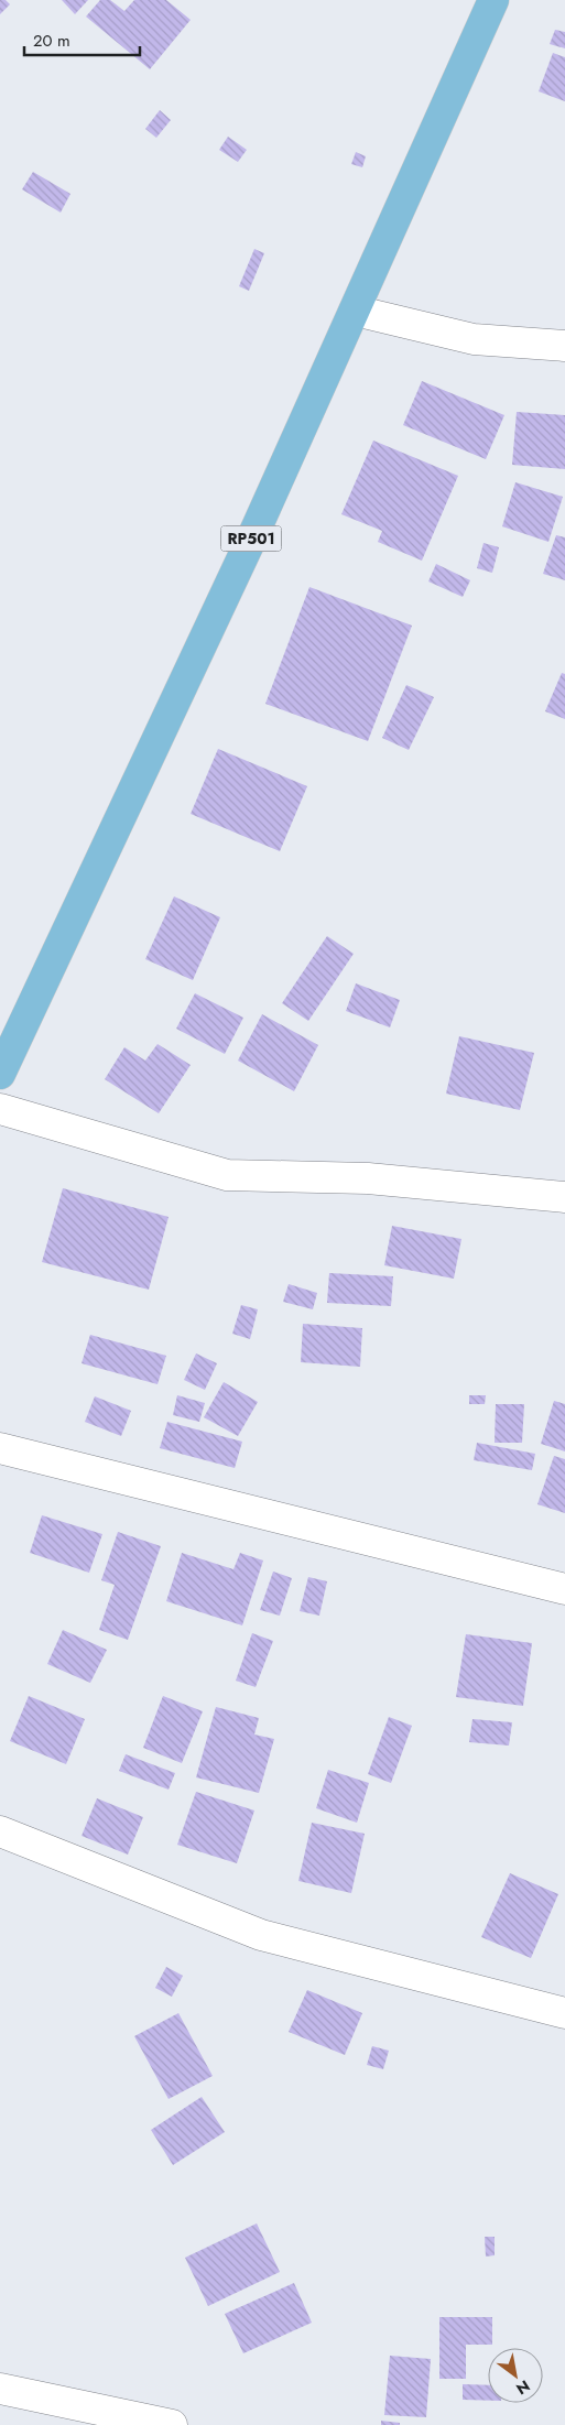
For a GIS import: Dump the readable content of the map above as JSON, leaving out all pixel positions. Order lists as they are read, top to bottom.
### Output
{
  "streets": {
    "main road": ["RP501"]
  },
  "scale_bar": "20 m",
  "north": "bottom right"
}
